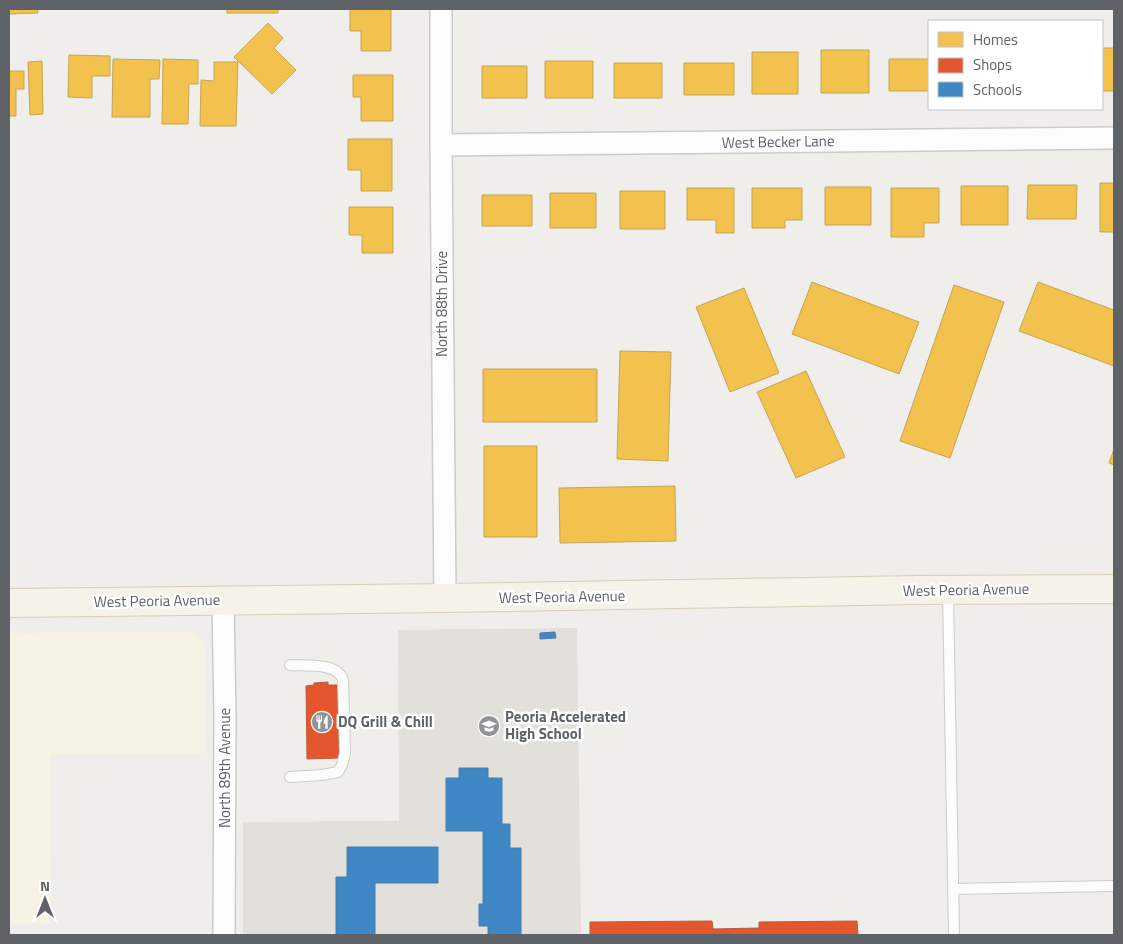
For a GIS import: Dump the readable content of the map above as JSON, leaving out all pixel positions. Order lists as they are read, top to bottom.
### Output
{
  "streets": {
    "main road": ["West Peoria Avenue"],
    "street": ["West Becker Lane", "North 88th Drive", "North 89th Avenue"]
  },
  "crossings": [
    ["West Becker Lane", "North 88th Drive"],
    ["North 88th Drive", "West Peoria Avenue"],
    ["West Peoria Avenue", "North 89th Avenue"]
  ],
  "places": {
    "restaurant": ["DQ Grill & Chill"],
    "school or university": ["Peoria Accelerated High School"]
  },
  "legend": ["Homes", "Shops", "Schools"],
  "north": "top"
}
